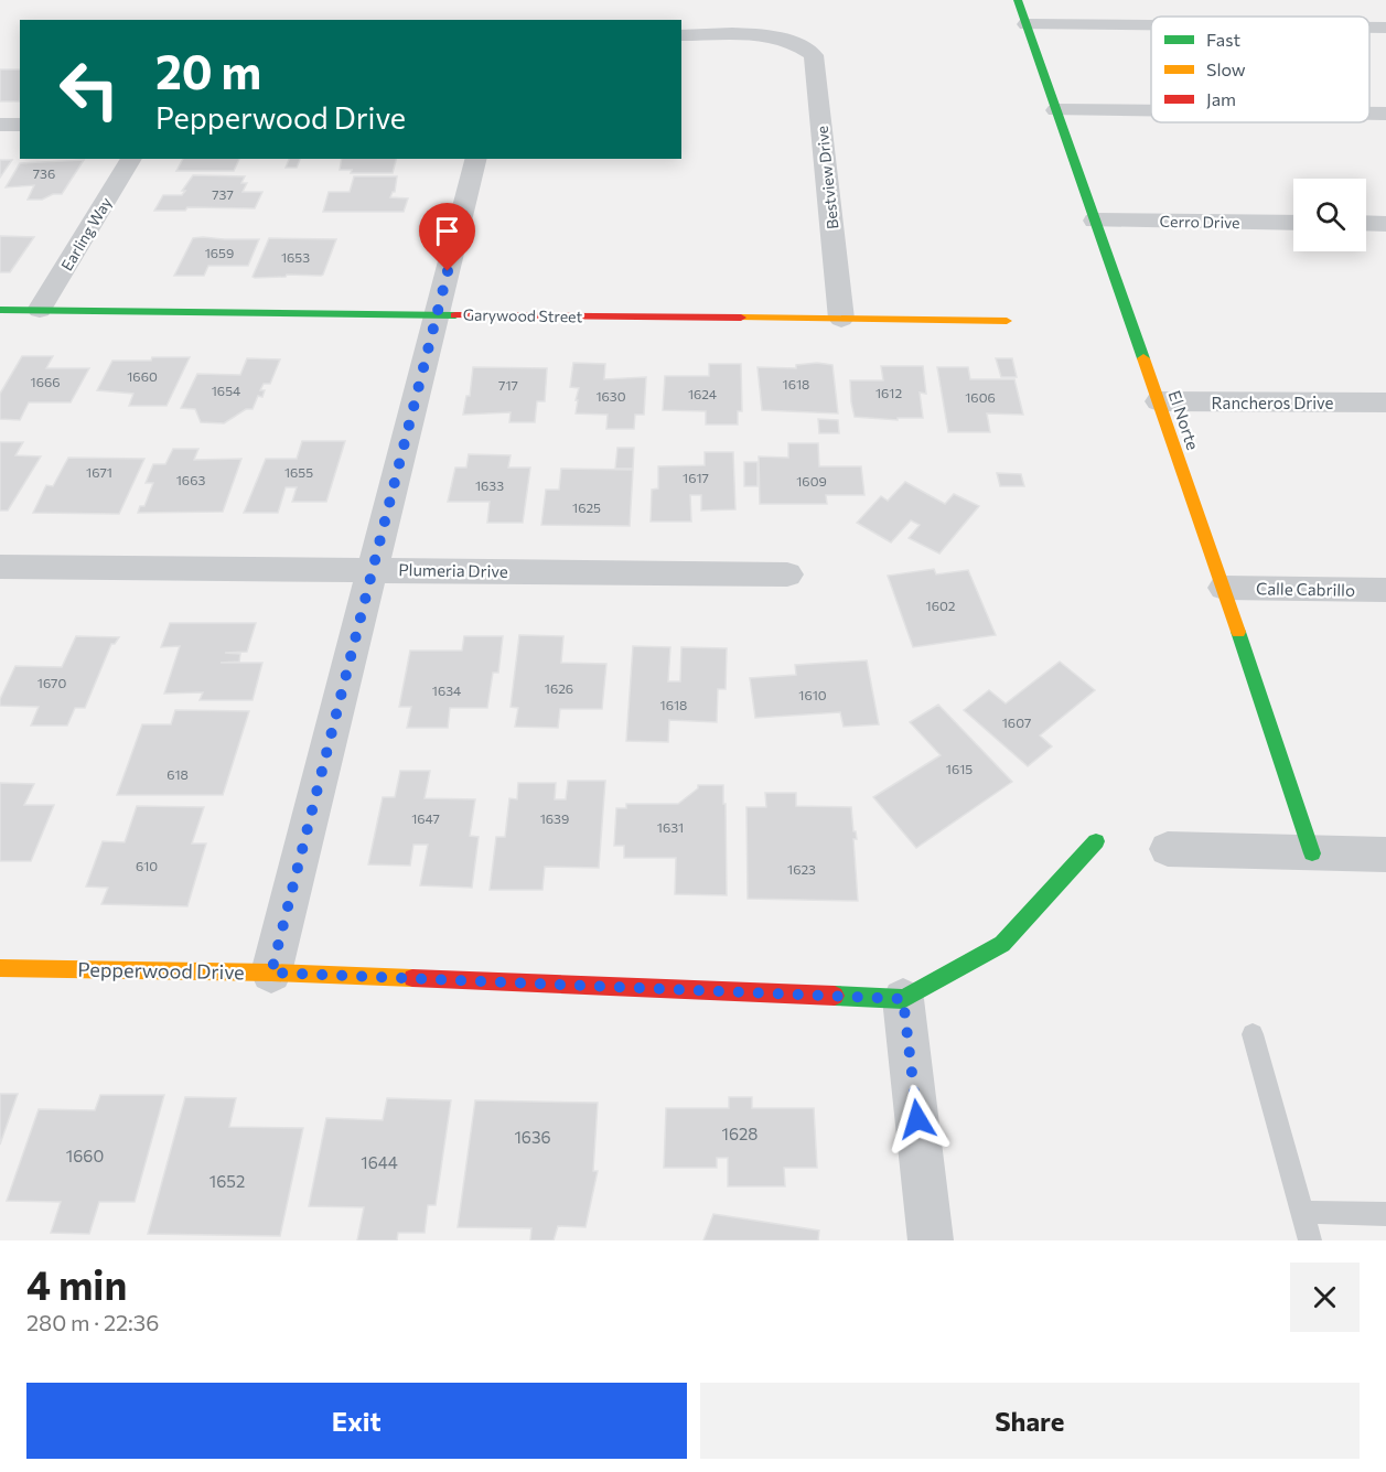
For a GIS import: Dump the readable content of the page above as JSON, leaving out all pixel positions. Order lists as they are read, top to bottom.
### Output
{
  "streets": {
    "street": [
      "Bestview Drive",
      "Cerro Drive",
      "Earling Way",
      "Garywood Street",
      "Rancheros Drive",
      "El Norte",
      "Plumeria Drive",
      "Calle Cabrillo",
      "Pepperwood Drive"
    ]
  },
  "crossings": [
    ["Bestview Drive", "Garywood Street"],
    ["Cerro Drive", "El Norte"],
    ["Earling Way", "Garywood Street"],
    ["Rancheros Drive", "El Norte"],
    ["El Norte", "Calle Cabrillo"]
  ],
  "house_numbers": [
    "736",
    "737",
    "1659",
    "1653",
    "1660",
    "1666",
    "1618",
    "717",
    "1654",
    "1612",
    "1624",
    "1630",
    "1606",
    "1671",
    "1655",
    "1617",
    "1663",
    "1609",
    "1633",
    "1625",
    "1602",
    "1670",
    "1626",
    "1634",
    "1610",
    "1618",
    "1607",
    "1615",
    "618",
    "1647",
    "1639",
    "1631",
    "610",
    "1623",
    "1628",
    "1636",
    "1660",
    "1644",
    "1652"
  ],
  "legend": ["Fast", "Slow", "Jam"],
  "page": {
    "turn": ["20 m", "Pepperwood Drive"],
    "heading": ["4 min", "280 m · 22:36"],
    "buttons": ["Exit", "Share"]
  }
}
